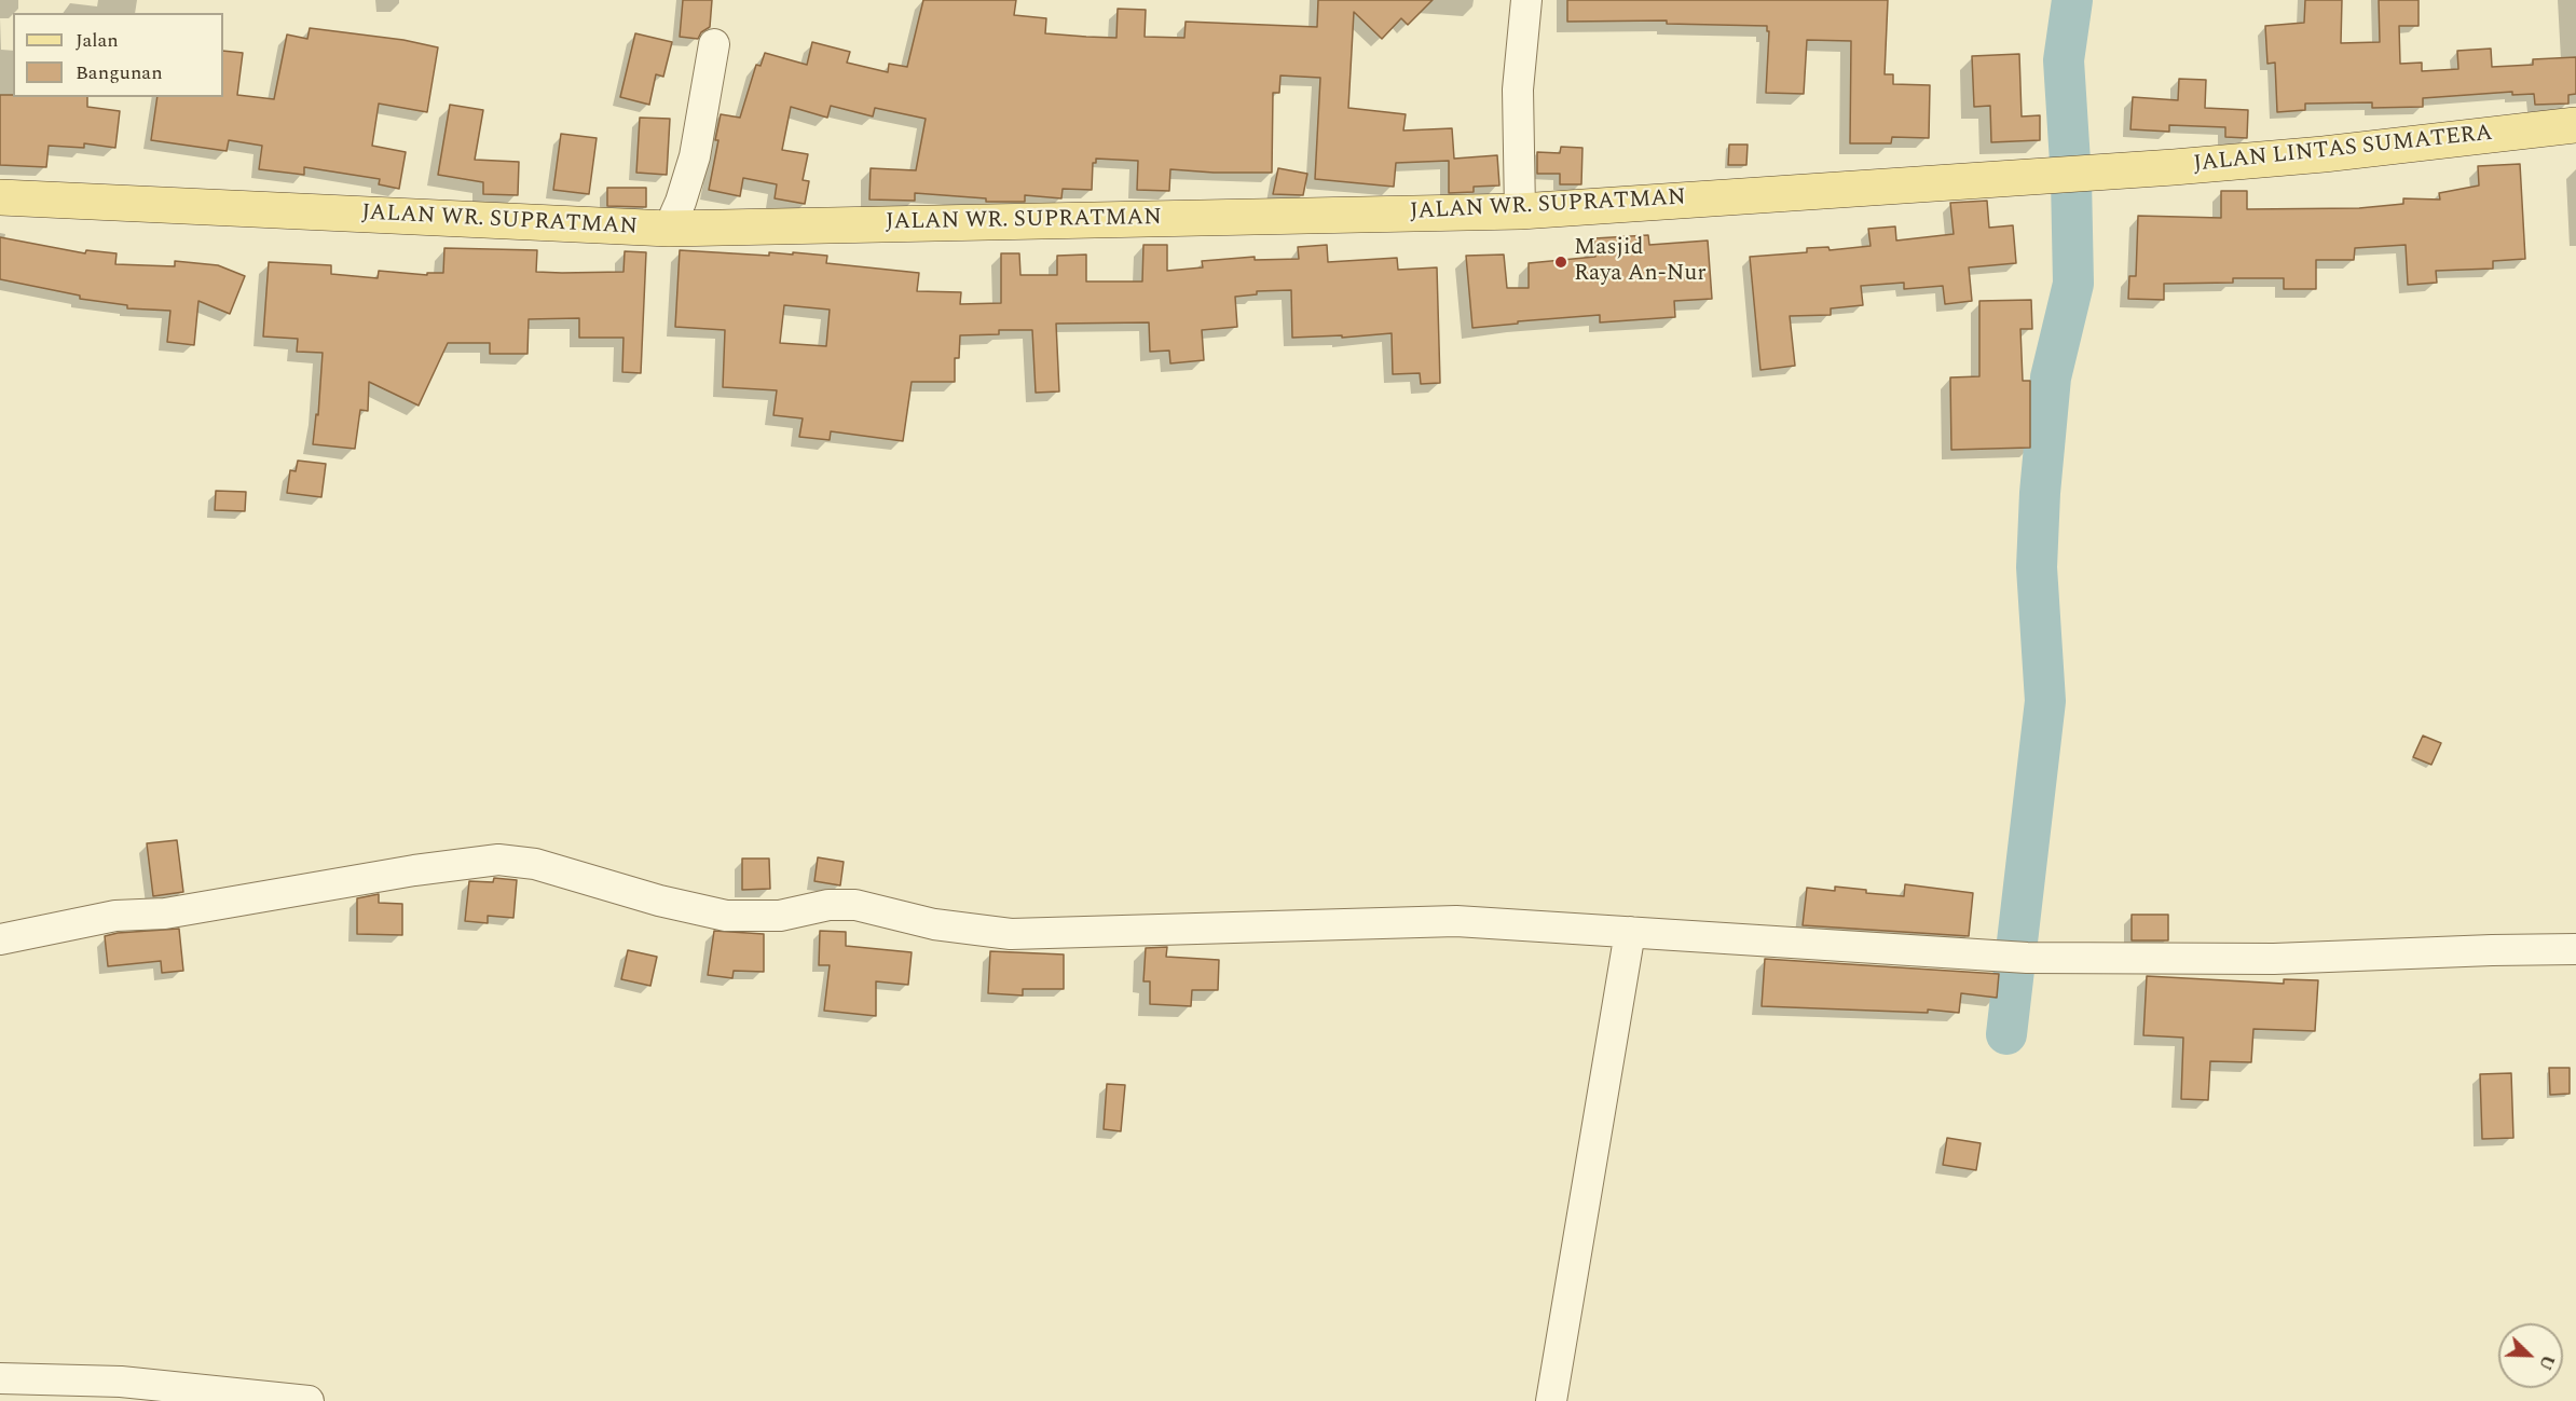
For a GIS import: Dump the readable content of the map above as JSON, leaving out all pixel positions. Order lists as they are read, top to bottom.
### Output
{
  "streets": {
    "main road": ["JALAN LINTAS SUMATERA", "JALAN WR. SUPRATMAN"]
  },
  "crossings": [
    ["JALAN LINTAS SUMATERA", "JALAN WR. SUPRATMAN"]
  ],
  "places": ["Masjid Raya An-Nur"],
  "legend": ["Jalan", "Bangunan"],
  "north": "bottom right"
}
